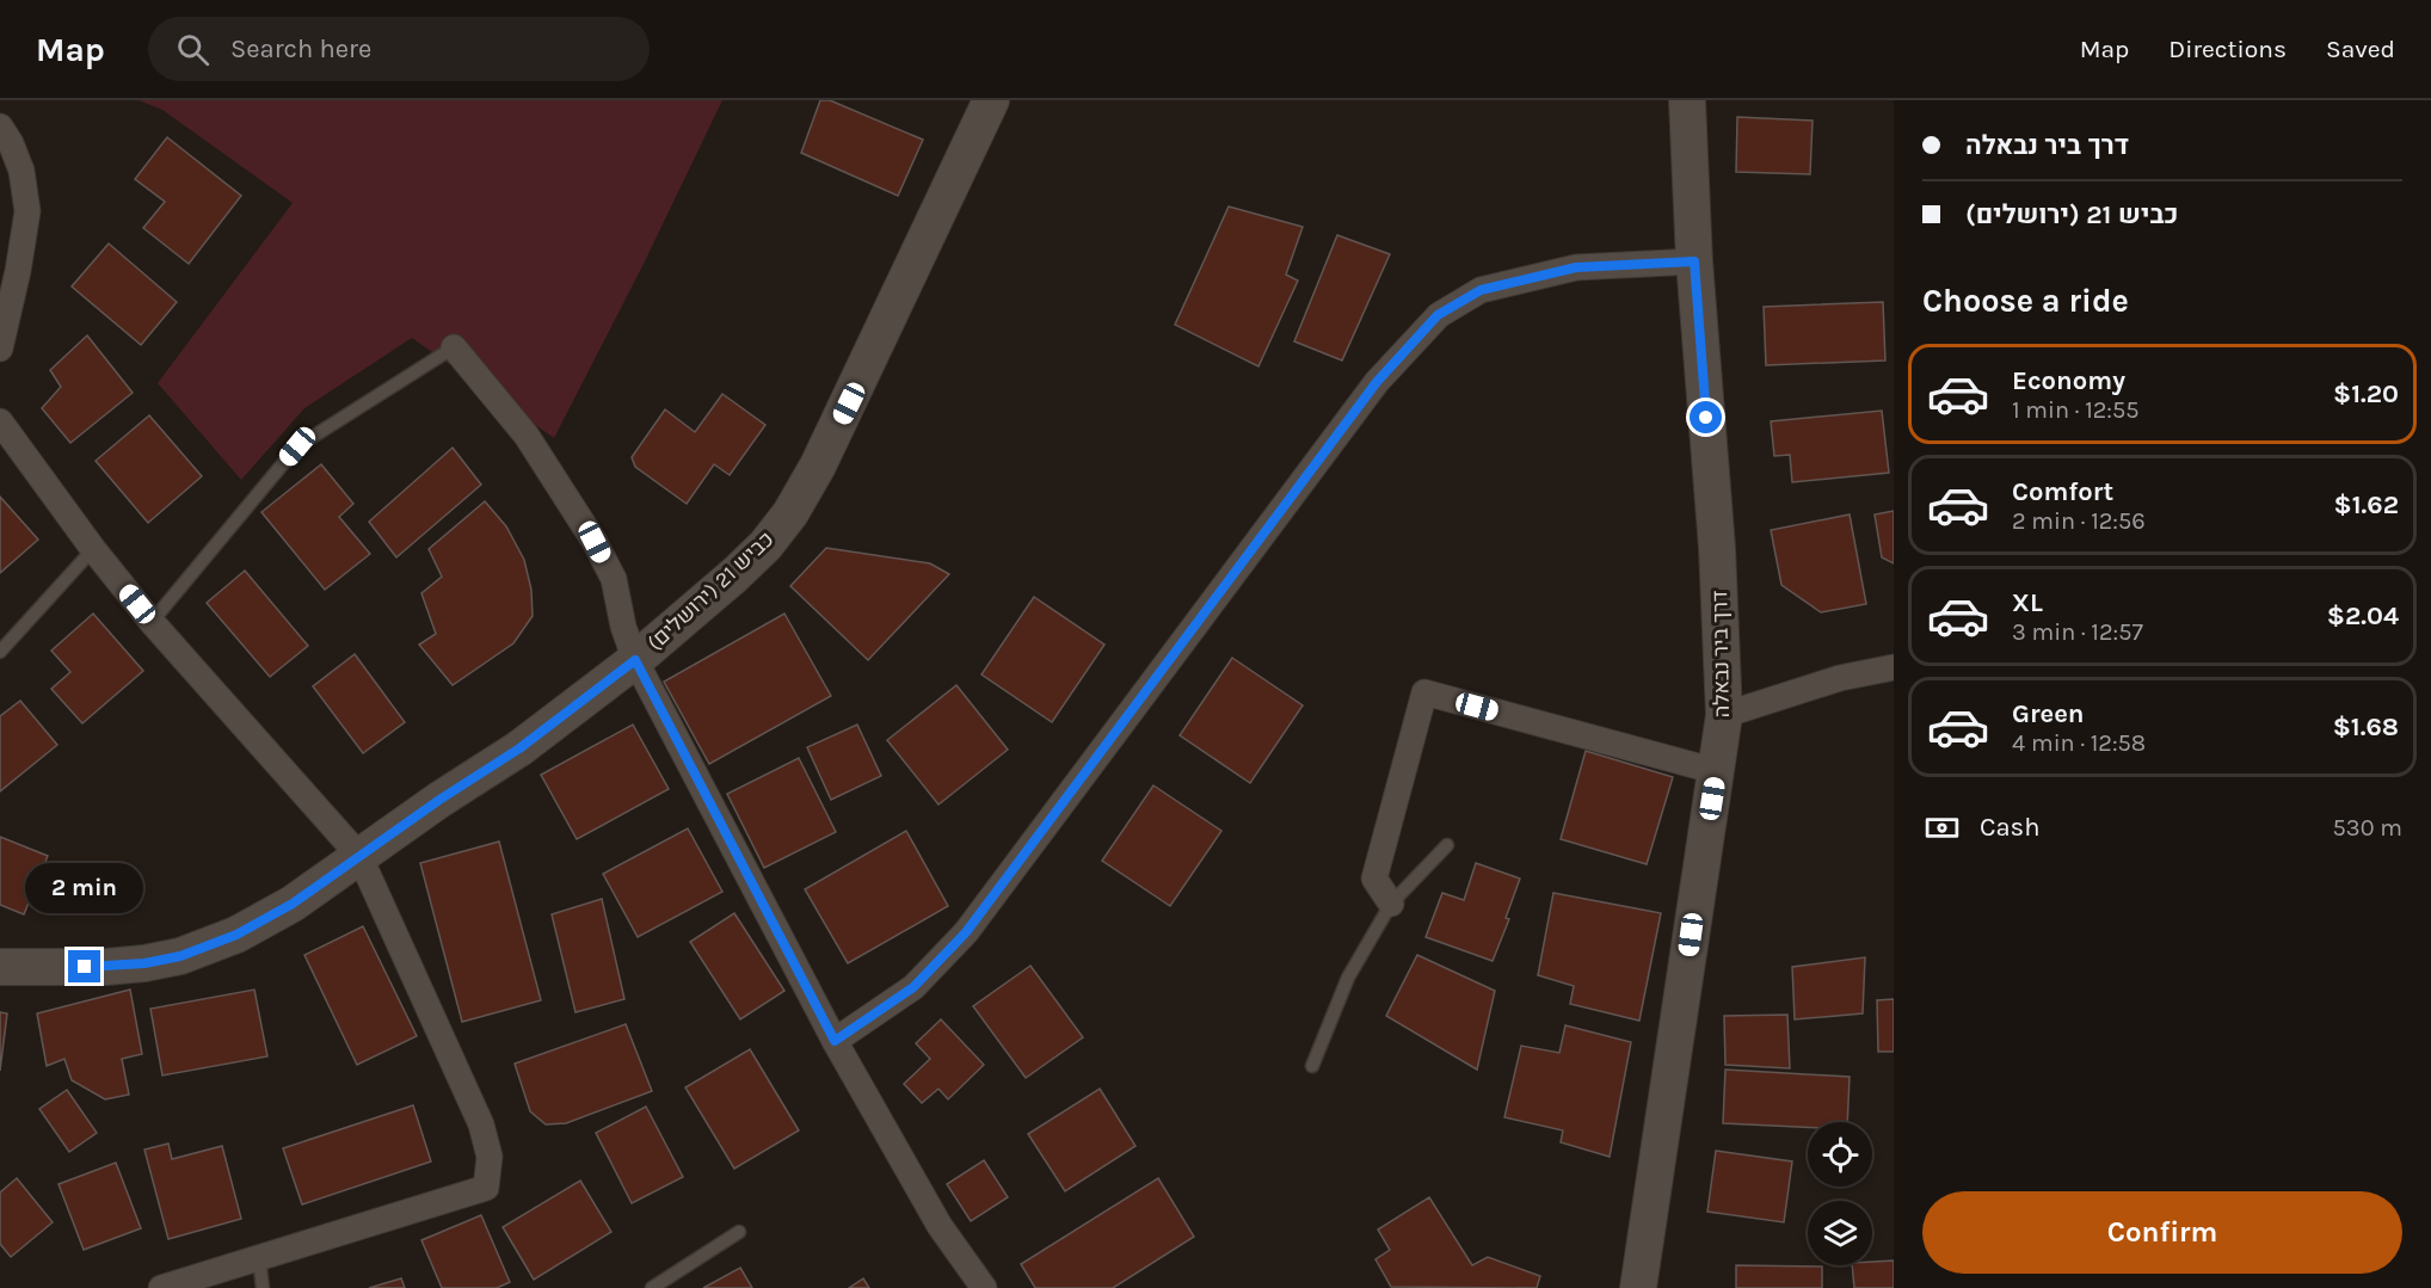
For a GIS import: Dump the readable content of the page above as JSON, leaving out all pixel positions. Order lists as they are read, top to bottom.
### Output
{
  "streets": {
    "main road": ["כביש 21 (ירושלים)", "דרך ביר נבאלה"]
  },
  "page": {
    "header": "Map",
    "search": "Search here",
    "nav": ["Map", "Directions", "Saved"],
    "banner": ["דרך ביר נבאלה", "כביש 21 (ירושלים)"],
    "heading": "Choose a ride",
    "list": [
      {
        "name": "Economy",
        "note": "1 min · 12:55",
        "value": "$1.20"
      },
      {
        "name": "Comfort",
        "note": "2 min · 12:56",
        "value": "$1.62"
      },
      {
        "name": "XL",
        "note": "3 min · 12:57",
        "value": "$2.04"
      },
      {
        "name": "Green",
        "note": "4 min · 12:58",
        "value": "$1.68"
      }
    ],
    "pay": ["Cash", "530 m"],
    "bubble": "2 min",
    "buttons": "Confirm"
  }
}
